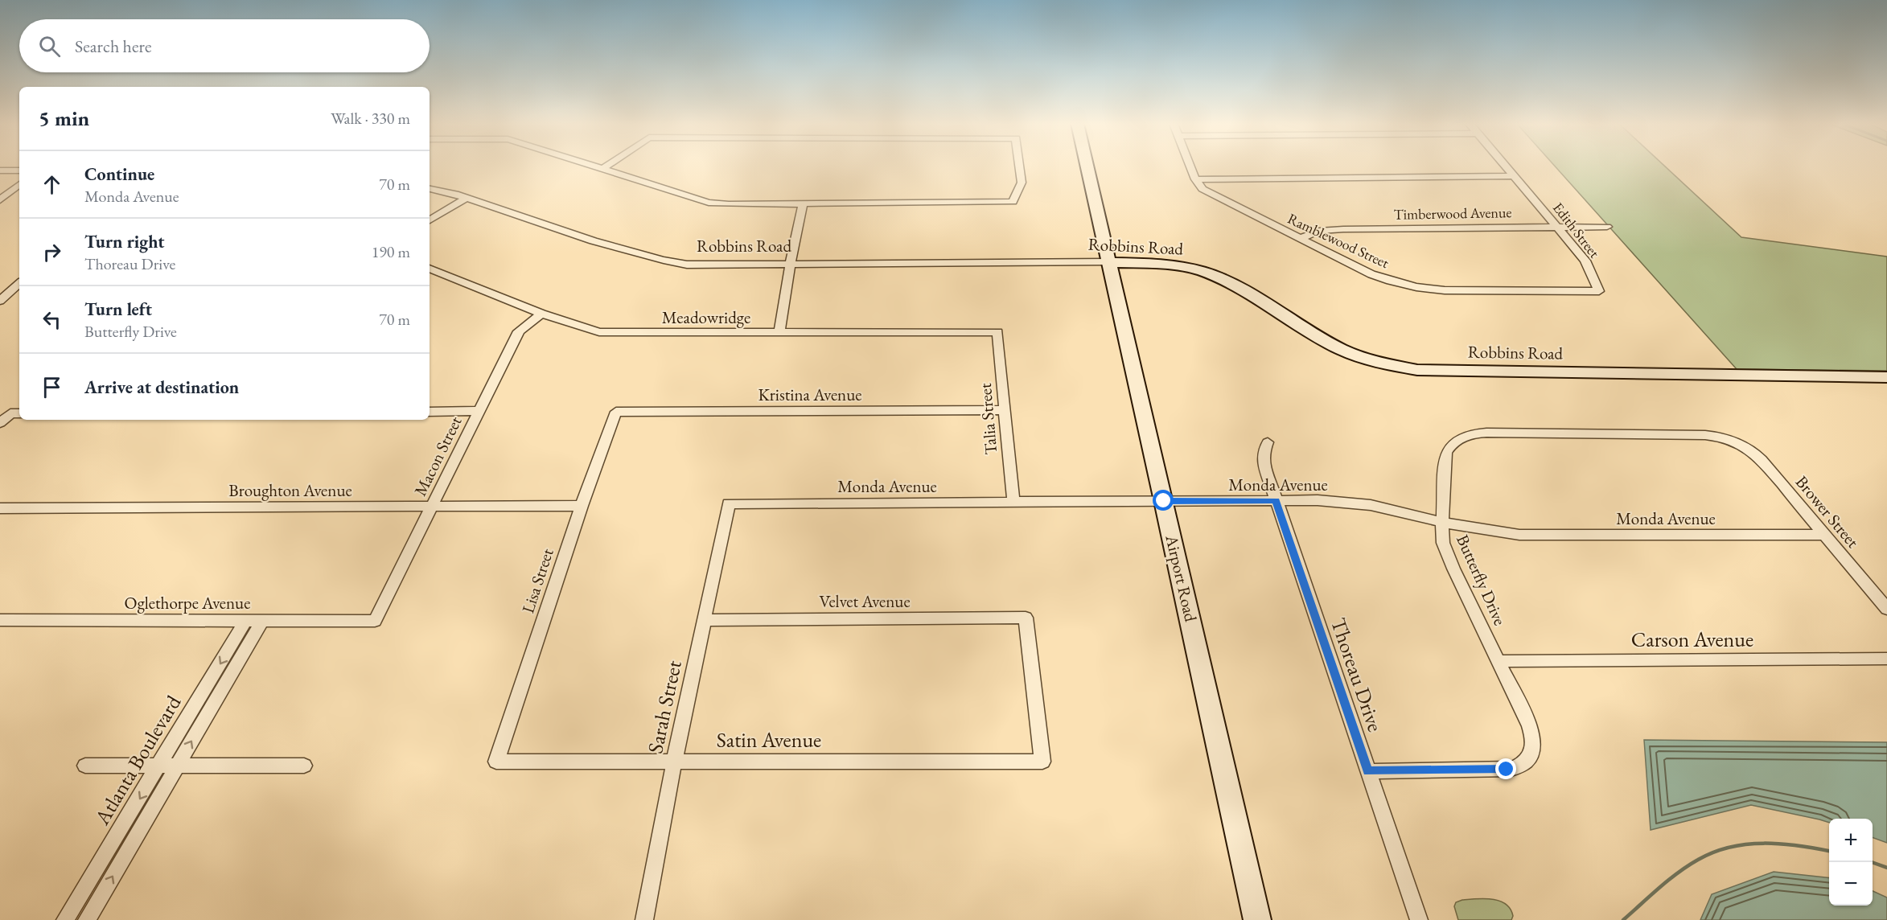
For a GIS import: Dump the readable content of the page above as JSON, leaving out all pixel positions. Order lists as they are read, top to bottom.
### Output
{
  "streets": {
    "main road": ["Robbins Road", "Airport Road"],
    "street": [
      "Timberwood Avenue",
      "Edith Street",
      "Ramblewood Street",
      "Meadowridge",
      "Kristina Avenue",
      "Talia Street",
      "Macon Street",
      "Monda Avenue",
      "Broughton Avenue",
      "Brower Street",
      "Butterfly Drive",
      "Lisa Street",
      "Velvet Avenue",
      "Oglethorpe Avenue",
      "Carson Avenue",
      "Thoreau Drive",
      "Sarah Street",
      "Satin Avenue",
      "Atlanta Boulevard"
    ]
  },
  "crossings": [
    ["Timberwood Avenue", "Edith Street"],
    ["Timberwood Avenue", "Ramblewood Street"],
    ["Edith Street", "Ramblewood Street"],
    ["Robbins Road", "Airport Road"],
    ["Meadowridge", "Talia Street"],
    ["Meadowridge", "Macon Street"],
    ["Kristina Avenue", "Talia Street"],
    ["Kristina Avenue", "Lisa Street"],
    ["Talia Street", "Monda Avenue"],
    ["Macon Street", "Broughton Avenue"],
    ["Macon Street", "Oglethorpe Avenue"],
    ["Monda Avenue", "Brower Street"],
    ["Monda Avenue", "Airport Road"],
    ["Monda Avenue", "Butterfly Drive"],
    ["Monda Avenue", "Thoreau Drive"],
    ["Monda Avenue", "Sarah Street"],
    ["Broughton Avenue", "Lisa Street"],
    ["Brower Street", "Butterfly Drive"],
    ["Butterfly Drive", "Carson Avenue"],
    ["Butterfly Drive", "Thoreau Drive"],
    ["Lisa Street", "Satin Avenue"],
    ["Velvet Avenue", "Sarah Street"],
    ["Velvet Avenue", "Satin Avenue"],
    ["Oglethorpe Avenue", "Atlanta Boulevard"],
    ["Sarah Street", "Satin Avenue"]
  ],
  "page": {
    "search": "Search here",
    "heading": ["5 min", "Walk · 330 m"],
    "list": [
      ["Continue", "Monda Avenue", "70 m"],
      ["Turn right", "Thoreau Drive", "190 m"],
      ["Turn left", "Butterfly Drive", "70 m"],
      "Arrive at destination"
    ],
    "map_buttons": ["+", "−"]
  }
}
